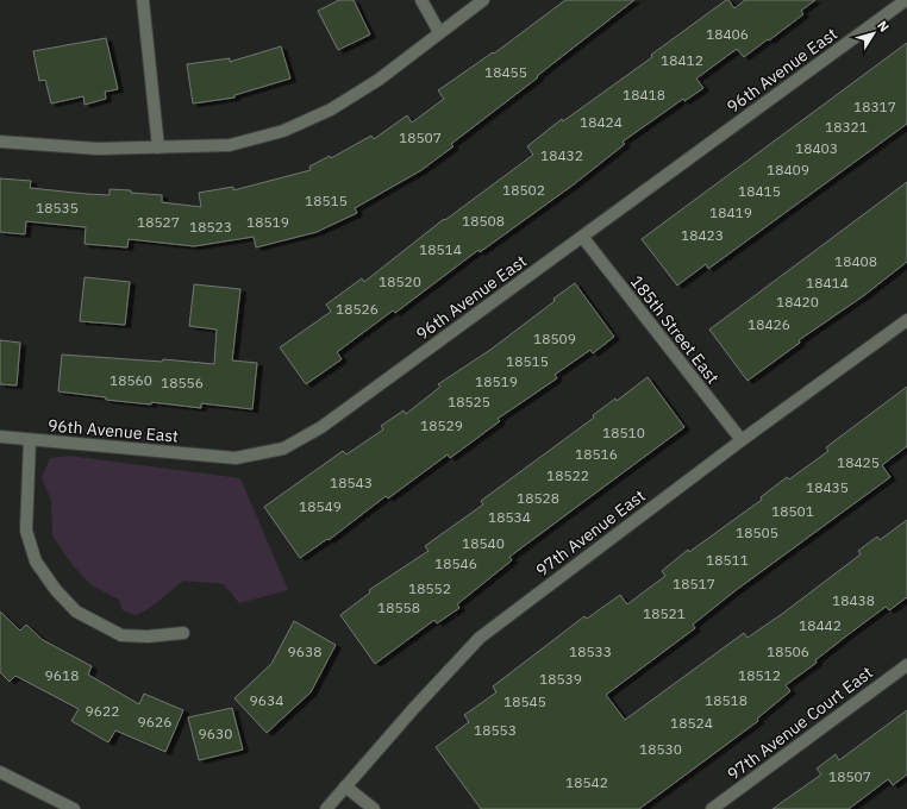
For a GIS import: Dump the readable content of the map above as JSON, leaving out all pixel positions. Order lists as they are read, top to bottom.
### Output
{
  "streets": {
    "street": [
      "96th Avenue East",
      "185th Street East",
      "97th Avenue East",
      "97th Avenue Court East"
    ]
  },
  "crossings": [
    ["96th Avenue East", "185th Street East"],
    ["185th Street East", "97th Avenue East"]
  ],
  "house_numbers": [
    "18406",
    "18412",
    "18455",
    "18418",
    "18317",
    "18424",
    "18321",
    "18507",
    "18403",
    "18432",
    "18409",
    "18502",
    "18415",
    "18515",
    "18535",
    "18419",
    "18508",
    "18527",
    "18519",
    "18523",
    "18423",
    "18514",
    "18408",
    "18520",
    "18414",
    "18420",
    "18526",
    "18426",
    "18509",
    "18515",
    "18560",
    "18519",
    "18556",
    "18525",
    "18529",
    "18510",
    "18516",
    "18425",
    "18522",
    "18543",
    "18435",
    "18528",
    "18549",
    "18501",
    "18534",
    "18505",
    "18540",
    "18511",
    "18546",
    "18517",
    "18552",
    "18438",
    "18558",
    "18521",
    "18442",
    "9638",
    "18533",
    "18506",
    "9618",
    "18512",
    "18539",
    "9634",
    "18518",
    "18545",
    "9622",
    "9626",
    "18524",
    "18553",
    "9630",
    "18530",
    "18507",
    "18542"
  ],
  "north": "top right"
}
